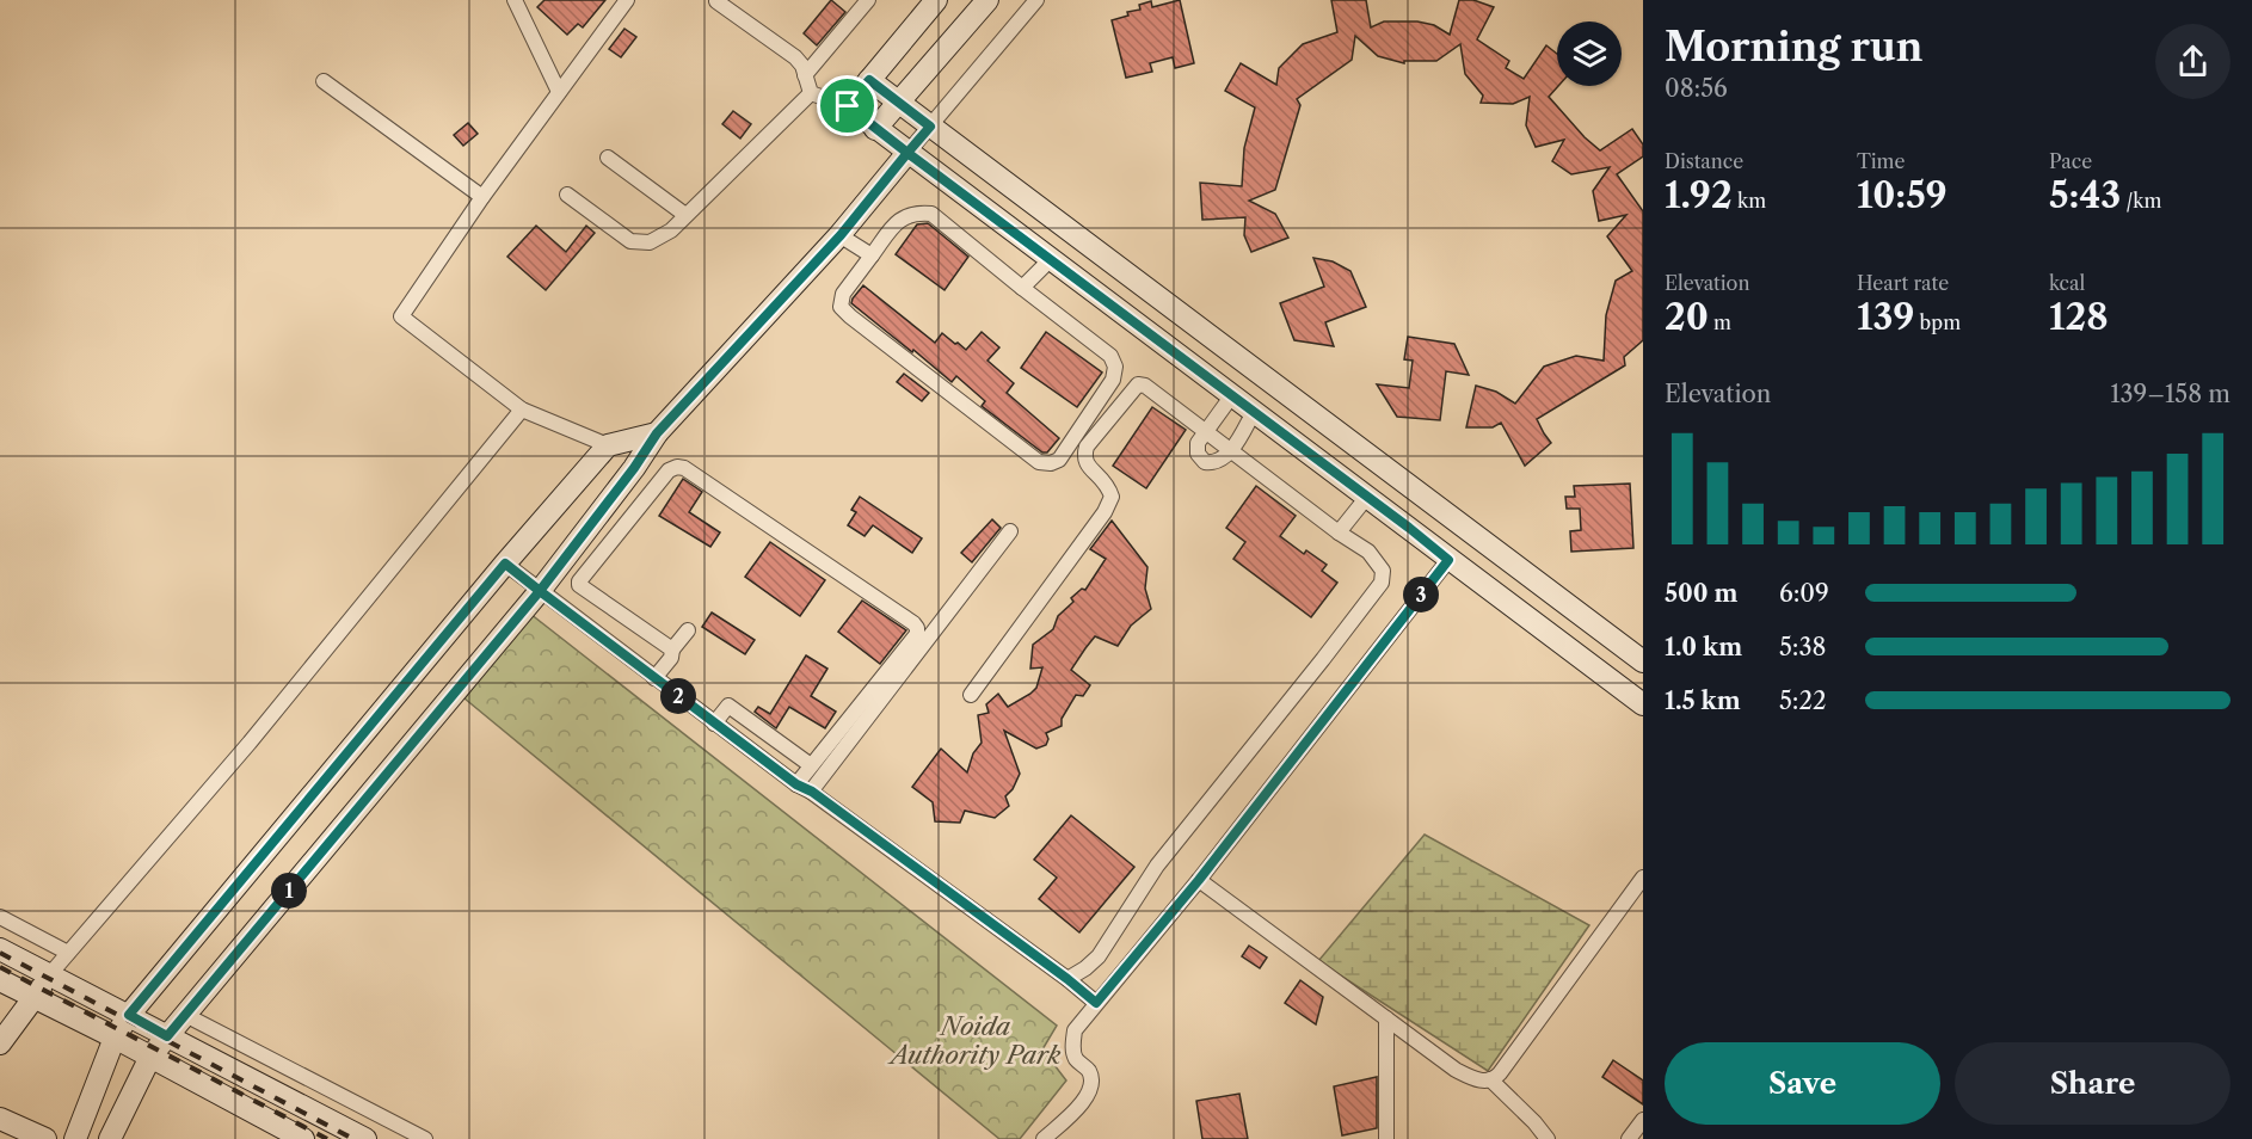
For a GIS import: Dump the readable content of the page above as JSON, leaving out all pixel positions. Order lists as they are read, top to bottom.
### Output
{
  "parks": ["Noida Authority Park"],
  "page": {
    "heading": ["Morning run", "08:56"],
    "stats": [
      ["Distance", "1.92 km"],
      ["Time", "10:59"],
      ["Pace", "5:43 /km"],
      ["Elevation", "20 m"],
      ["Heart rate", "139 bpm"],
      ["kcal", "128"]
    ],
    "chart": ["Elevation", "139–158 m"],
    "list": [
      {
        "name": "500 m",
        "note": "6:09"
      },
      {
        "name": "1.0 km",
        "note": "5:38"
      },
      {
        "name": "1.5 km",
        "note": "5:22"
      }
    ],
    "pins": ["3", "2", "1"],
    "buttons": ["Save", "Share"]
  }
}
